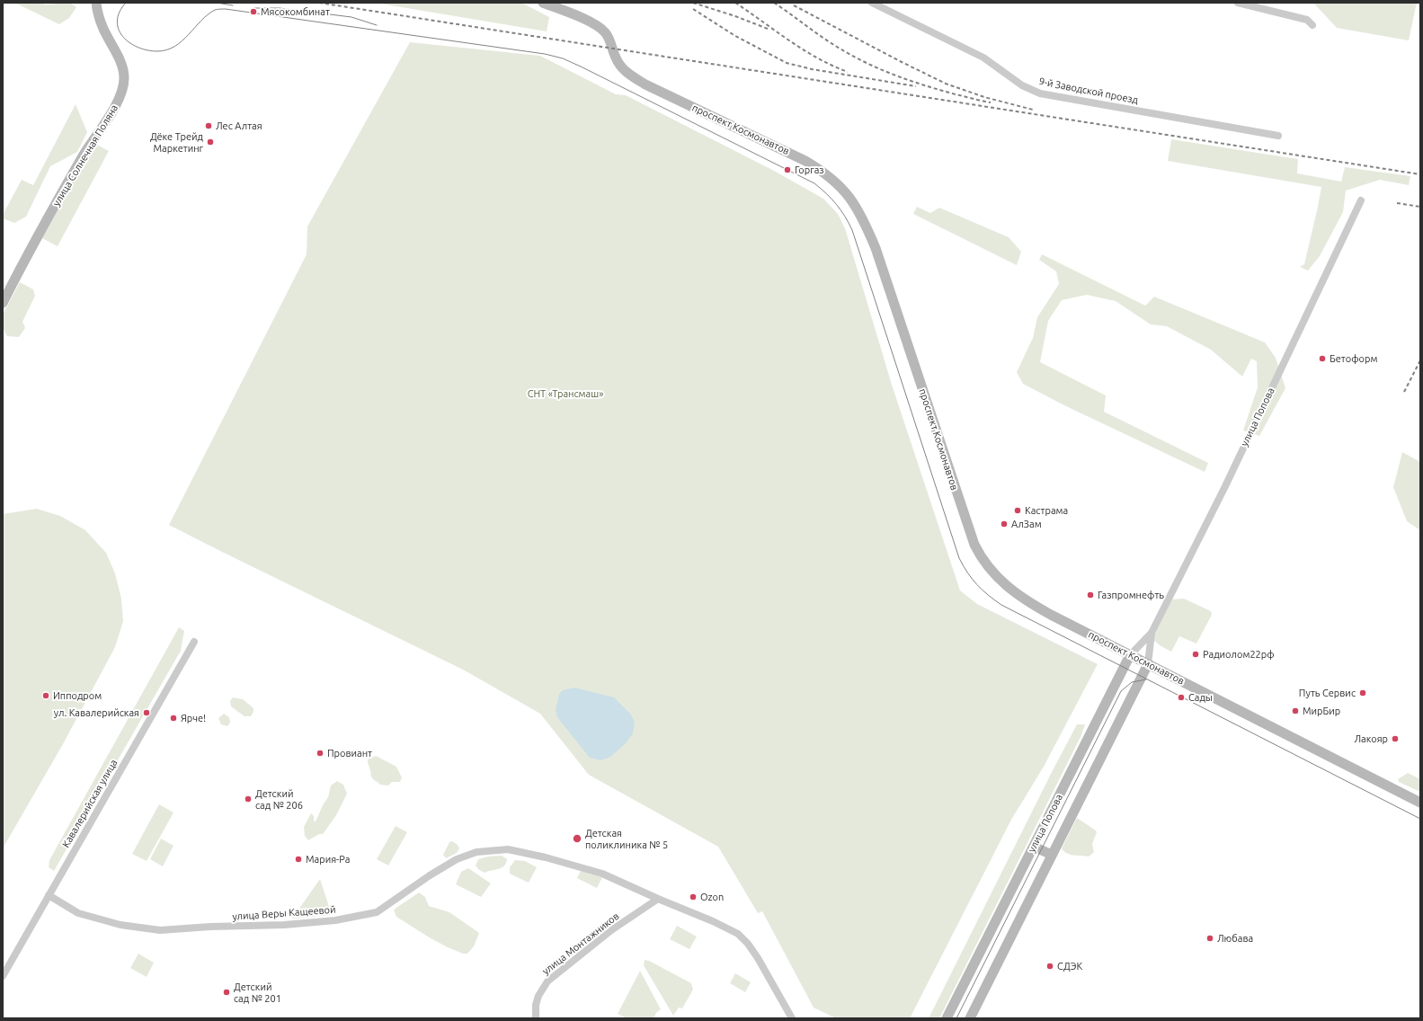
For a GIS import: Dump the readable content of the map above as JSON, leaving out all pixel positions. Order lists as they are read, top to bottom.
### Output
{
  "streets": {
    "main road": ["проспект Космонавтов", "улица Солнечная Поляна", "улица Попова"],
    "street": [
      "9-й Заводской проезд",
      "Кавалерийская улица",
      "улица Веры Кащеевой",
      "улица Монтажников"
    ]
  },
  "crossings": [
    ["проспект Космонавтов", "улица Попова"],
    ["Кавалерийская улица", "улица Веры Кащеевой"],
    ["улица Веры Кащеевой", "улица Монтажников"]
  ],
  "parks": ["СНТ «Трансмаш»"],
  "places": [
    "Мясокомбинат",
    "Лес Алтая",
    "Дёке Трейд Маркетинг",
    "Горгаз",
    "Бетоформ",
    "Кастрама",
    "АлЗам",
    "Газпромнефть",
    "Радиолом22рф",
    "Путь Сервис",
    "Ипподром",
    "Сады",
    "МирБир",
    "ул. Кавалерийская",
    "Ярче!",
    "Лакояр",
    "Провиант",
    "Детский сад № 206",
    "Детская поликлиника № 5",
    "Мария-Ра",
    "Ozon",
    "Любава",
    "СДЭК",
    "Детский сад № 201"
  ]
}
